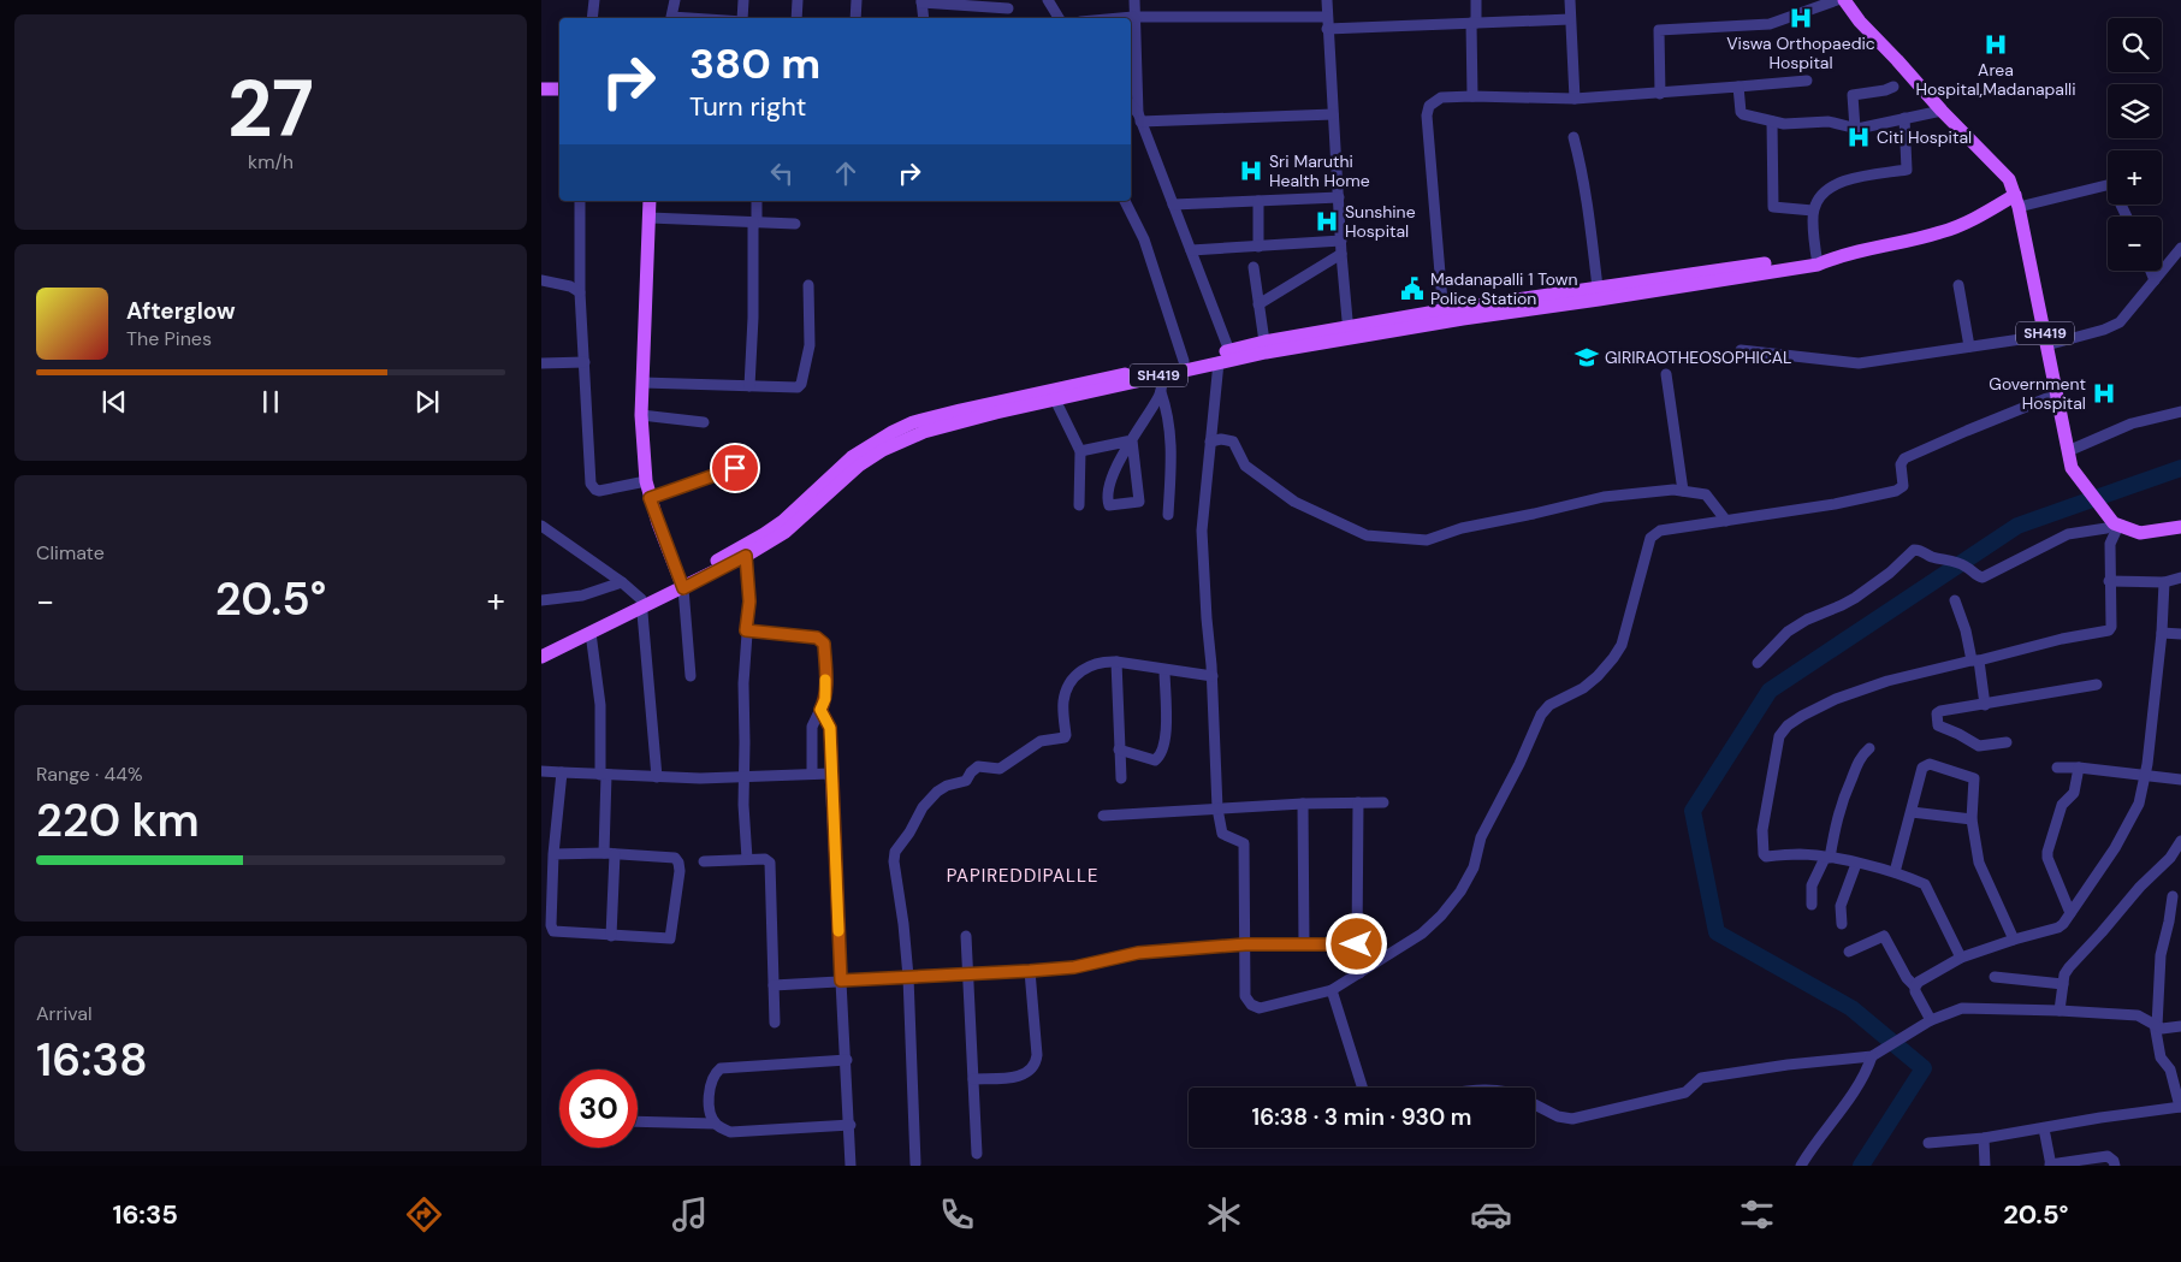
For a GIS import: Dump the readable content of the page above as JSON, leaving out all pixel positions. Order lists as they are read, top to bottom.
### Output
{
  "streets": {
    "main road": ["SH419"]
  },
  "districts": ["PAPIREDDIPALLE"],
  "places": {
    "hospital": [
      "Viswa Orthopaedic Hospital",
      "Area Hospital,Madanapalli",
      "Citi Hospital",
      "Sri Maruthi Health Home",
      "Sunshine Hospital",
      "Government Hospital"
    ],
    "public building": ["Madanapalli 1 Town Police Station"],
    "school or university": ["GIRIRAOTHEOSOPHICAL"]
  },
  "page": {
    "tile": [
      ["27", "km/h"],
      "Climate",
      ["Range · 44%", "220 km"],
      ["Arrival", "16:38"]
    ],
    "map_buttons": ["+", "−"],
    "turn": ["380 m", "Turn right"],
    "song": ["Afterglow", "The Pines"],
    "heat": ["−", "20.5°", "+"],
    "limit": "30",
    "trip": "16:38 · 3 min · 930 m",
    "tabs": ["16:35", "20.5°"]
  }
}
